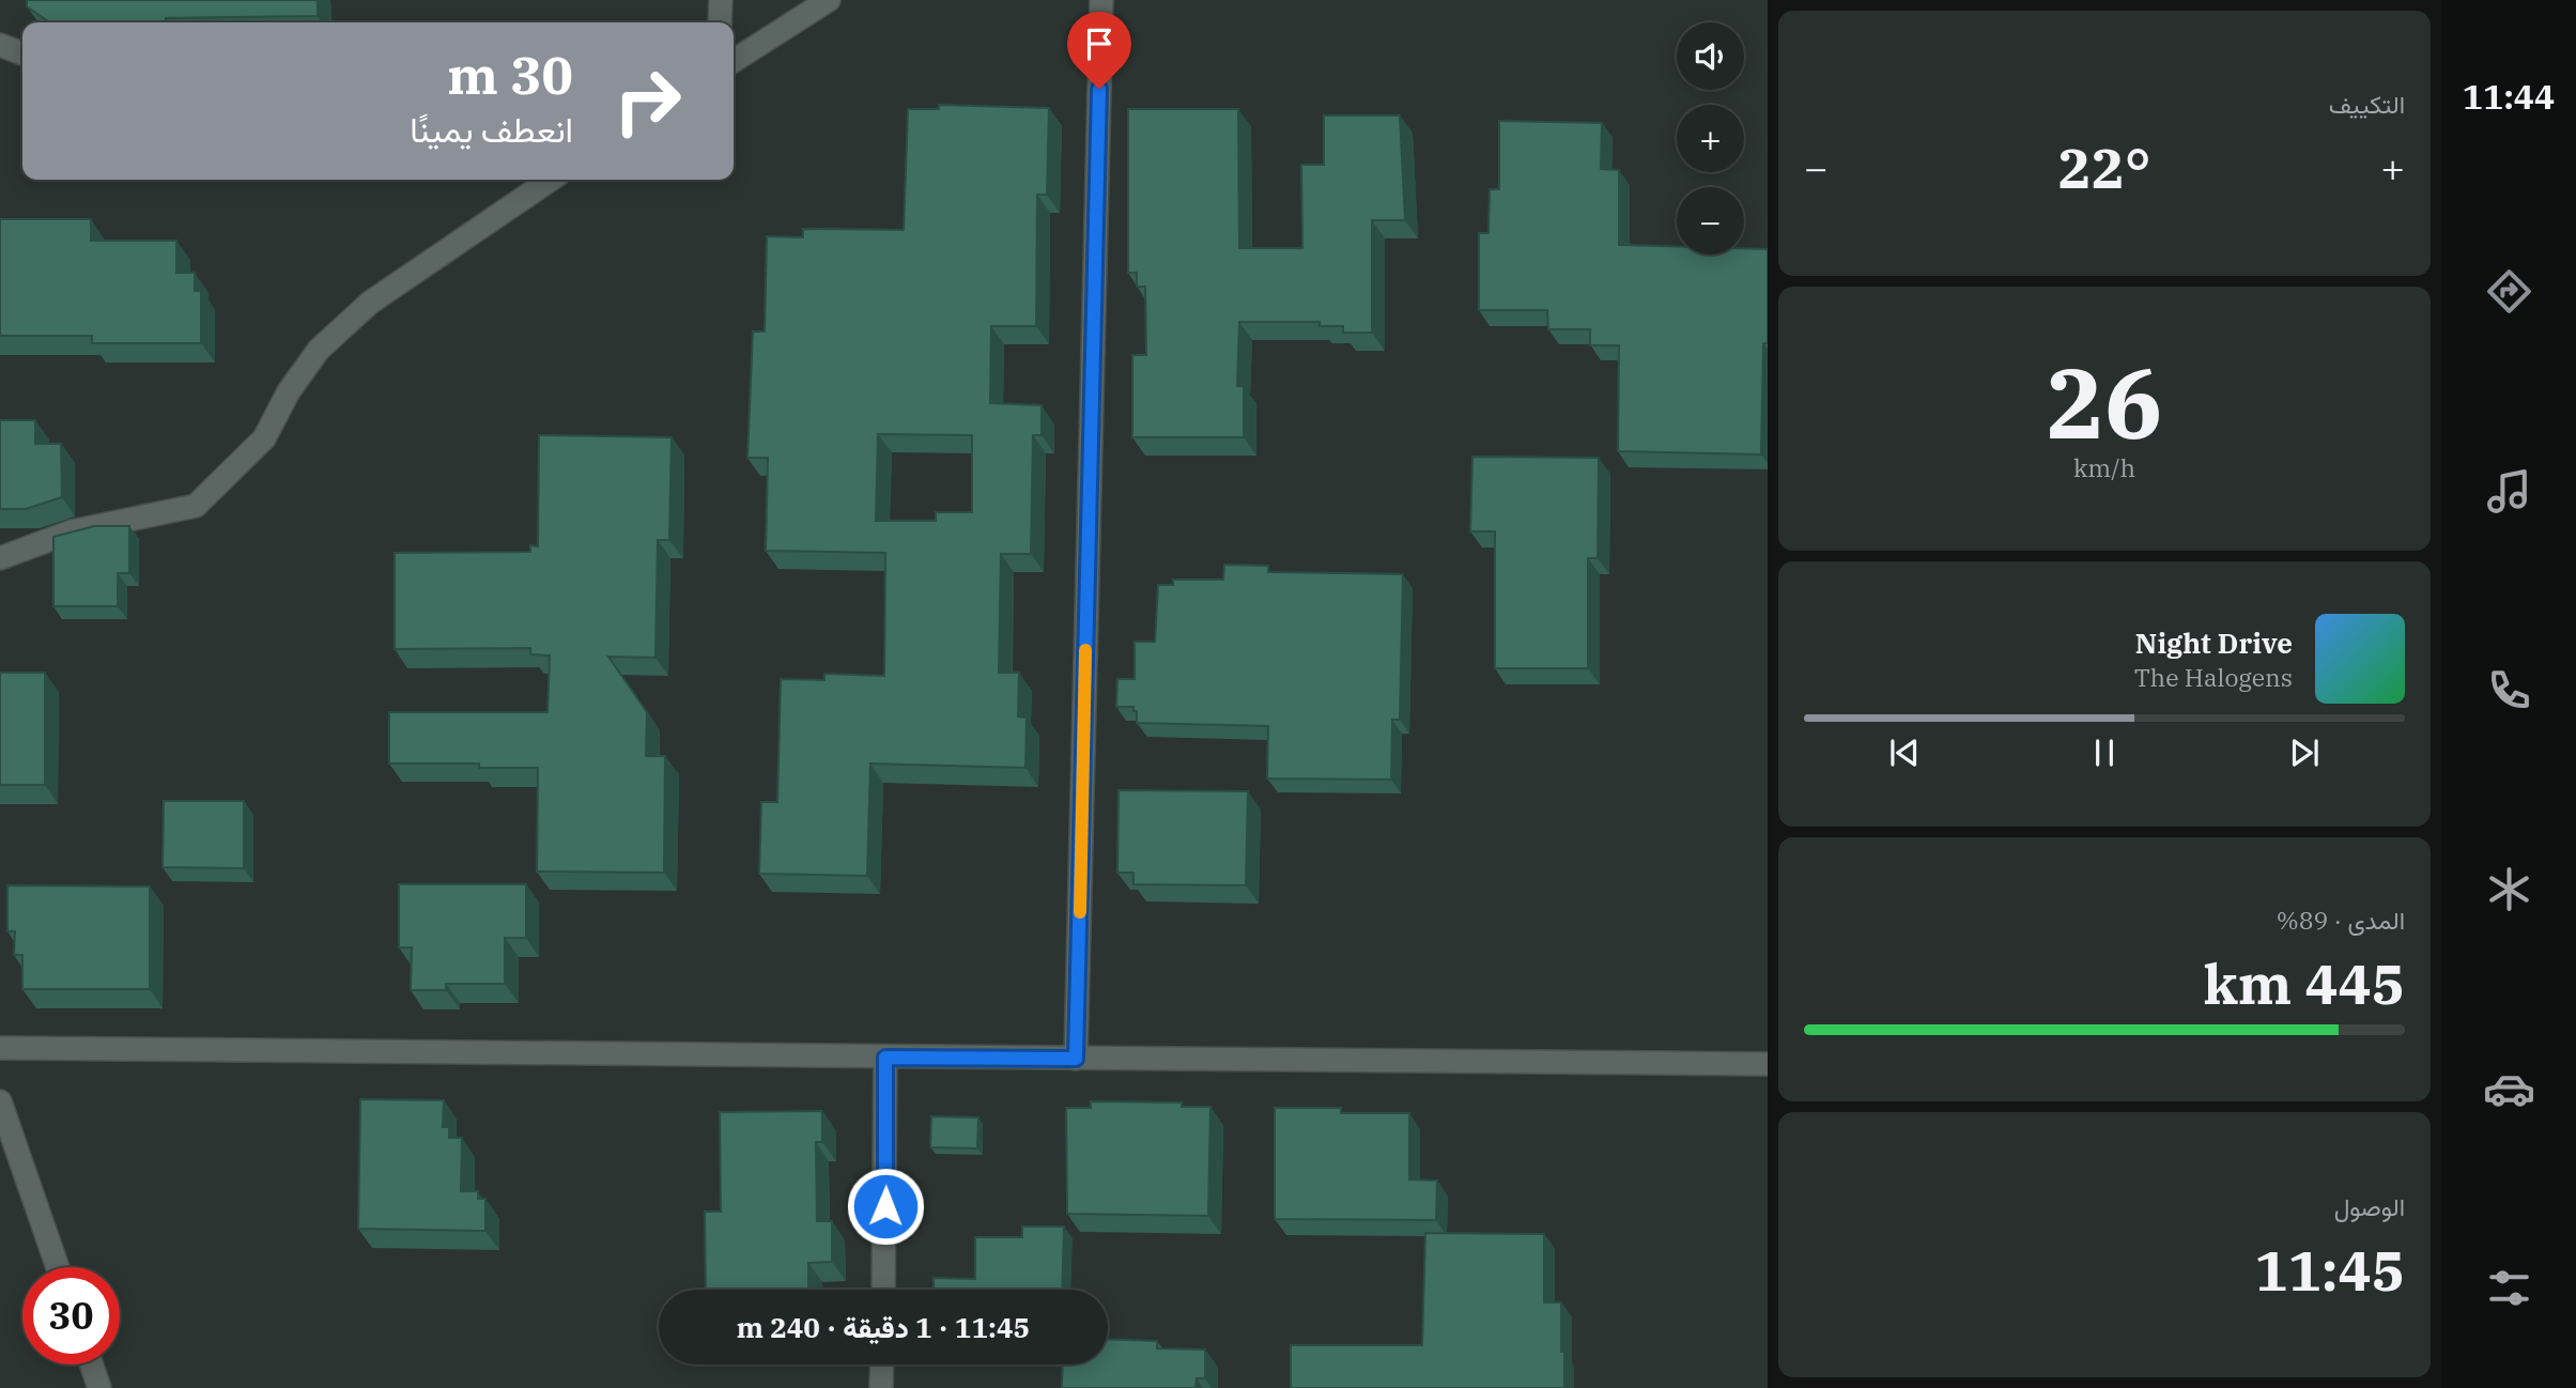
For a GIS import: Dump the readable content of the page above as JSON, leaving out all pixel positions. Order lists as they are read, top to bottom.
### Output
{
  "page": {
    "tabs": "11:44",
    "tile": [
      "التكييف",
      ["26", "km/h"],
      ["المدى · 89%", "445 km"],
      ["الوصول", "11:45"]
    ],
    "map_buttons": ["+", "−"],
    "turn": ["30 m", "انعطف يمينًا"],
    "heat": ["−", "22°", "+"],
    "song": ["Night Drive", "The Halogens"],
    "limit": "30",
    "trip": "11:45 · 1 دقيقة · 240 m"
  }
}
